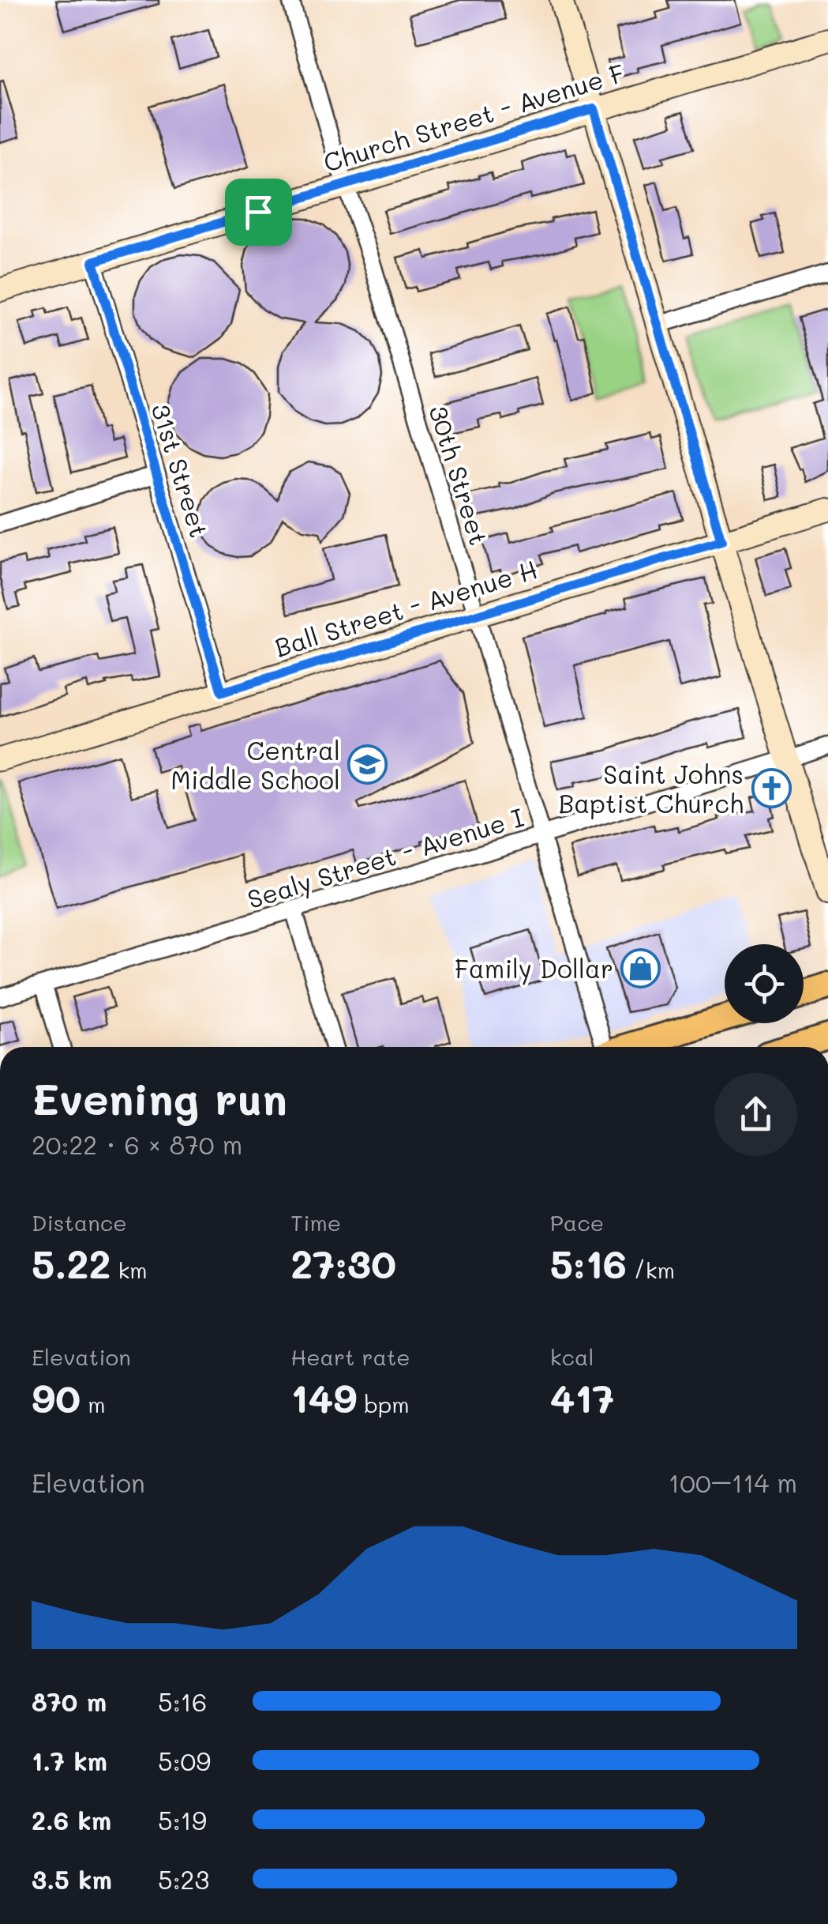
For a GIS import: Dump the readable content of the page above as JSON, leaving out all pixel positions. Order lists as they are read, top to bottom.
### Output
{
  "streets": {
    "street": [
      "Church Street - Avenue F",
      "31st Street",
      "30th Street",
      "Ball Street - Avenue H",
      "Sealy Street - Avenue I"
    ]
  },
  "crossings": [
    ["Church Street - Avenue F", "31st Street"],
    ["Church Street - Avenue F", "30th Street"],
    ["31st Street", "Ball Street - Avenue H"],
    ["30th Street", "Ball Street - Avenue H"],
    ["30th Street", "Sealy Street - Avenue I"]
  ],
  "places": {
    "school or university": ["Central Middle School"],
    "church": ["Saint Johns Baptist Church"],
    "shop": ["Family Dollar"]
  },
  "page": {
    "heading": ["Evening run", "20:22 · 6 × 870 m"],
    "stats": [
      ["Distance", "5.22 km"],
      ["Time", "27:30"],
      ["Pace", "5:16 /km"],
      ["Elevation", "90 m"],
      ["Heart rate", "149 bpm"],
      ["kcal", "417"]
    ],
    "chart": ["Elevation", "100–114 m"],
    "list": [
      {
        "name": "870 m",
        "note": "5:16"
      },
      {
        "name": "1.7 km",
        "note": "5:09"
      },
      {
        "name": "2.6 km",
        "note": "5:19"
      },
      {
        "name": "3.5 km",
        "note": "5:23"
      }
    ]
  }
}
